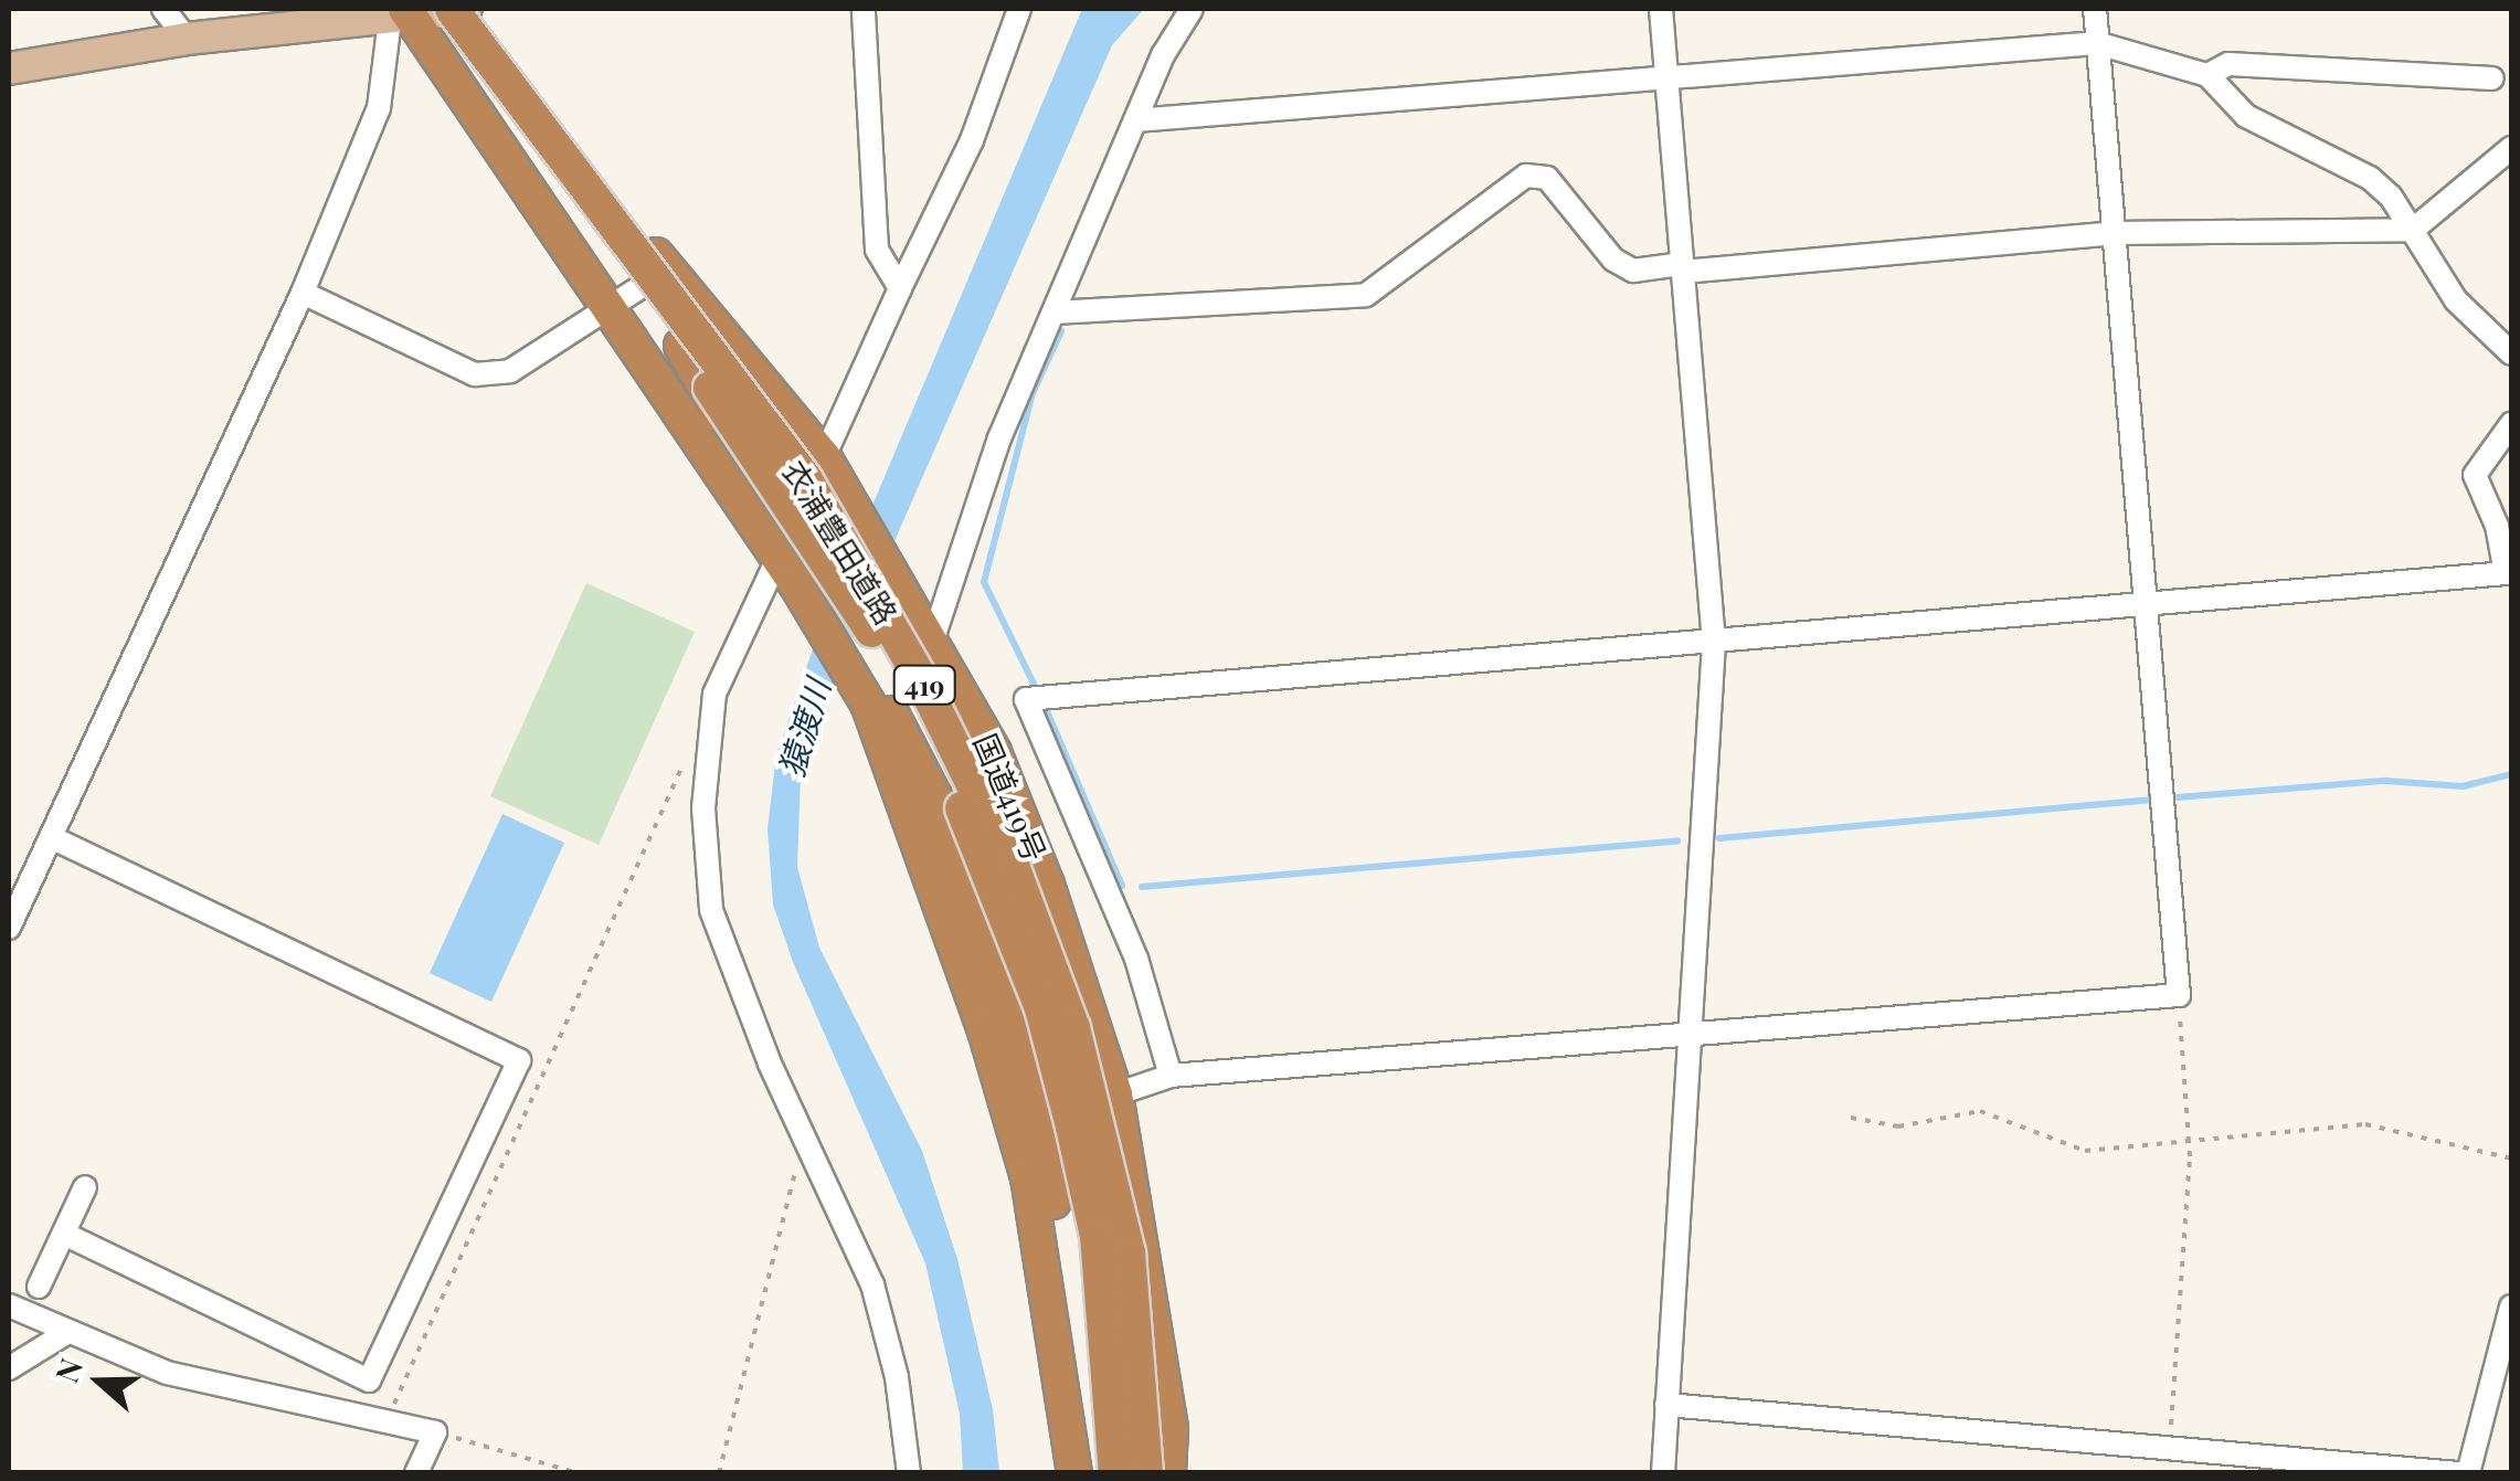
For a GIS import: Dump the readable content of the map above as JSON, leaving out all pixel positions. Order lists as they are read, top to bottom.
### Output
{
  "streets": {
    "highway": ["衣浦豊田道路", "419", "国道419号"]
  },
  "crossings": [
    ["衣浦豊田道路", "419"]
  ],
  "water": ["猿渡川"],
  "north": "left"
}
